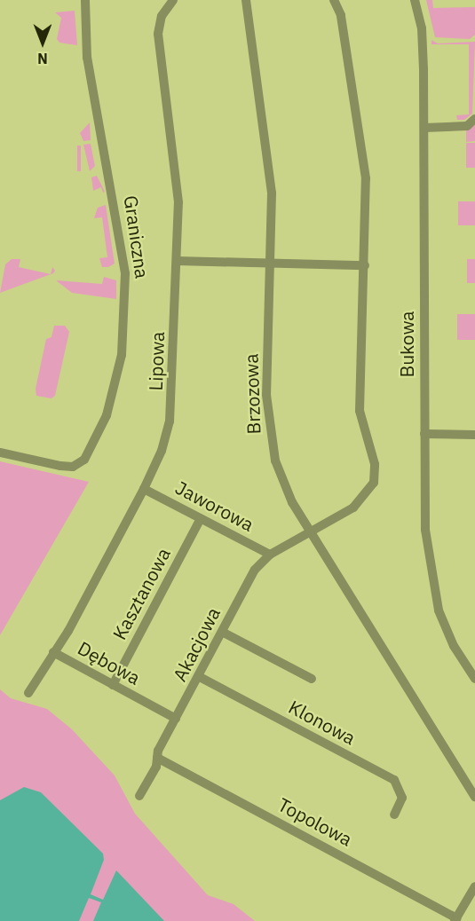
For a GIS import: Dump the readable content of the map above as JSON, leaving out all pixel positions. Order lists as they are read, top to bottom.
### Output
{
  "streets": {
    "street": [
      "Graniczna",
      "Bukowa",
      "Lipowa",
      "Brzozowa",
      "Jaworowa",
      "Kasztanowa",
      "Akacjowa",
      "Dębowa",
      "Klonowa",
      "Topolowa"
    ]
  },
  "crossings": [
    ["Lipowa", "Jaworowa"],
    ["Lipowa", "Dębowa"],
    ["Brzozowa", "Akacjowa"],
    ["Jaworowa", "Kasztanowa"],
    ["Jaworowa", "Akacjowa"],
    ["Kasztanowa", "Dębowa"],
    ["Akacjowa", "Dębowa"],
    ["Akacjowa", "Klonowa"],
    ["Akacjowa", "Topolowa"]
  ],
  "north": "bottom"
}
